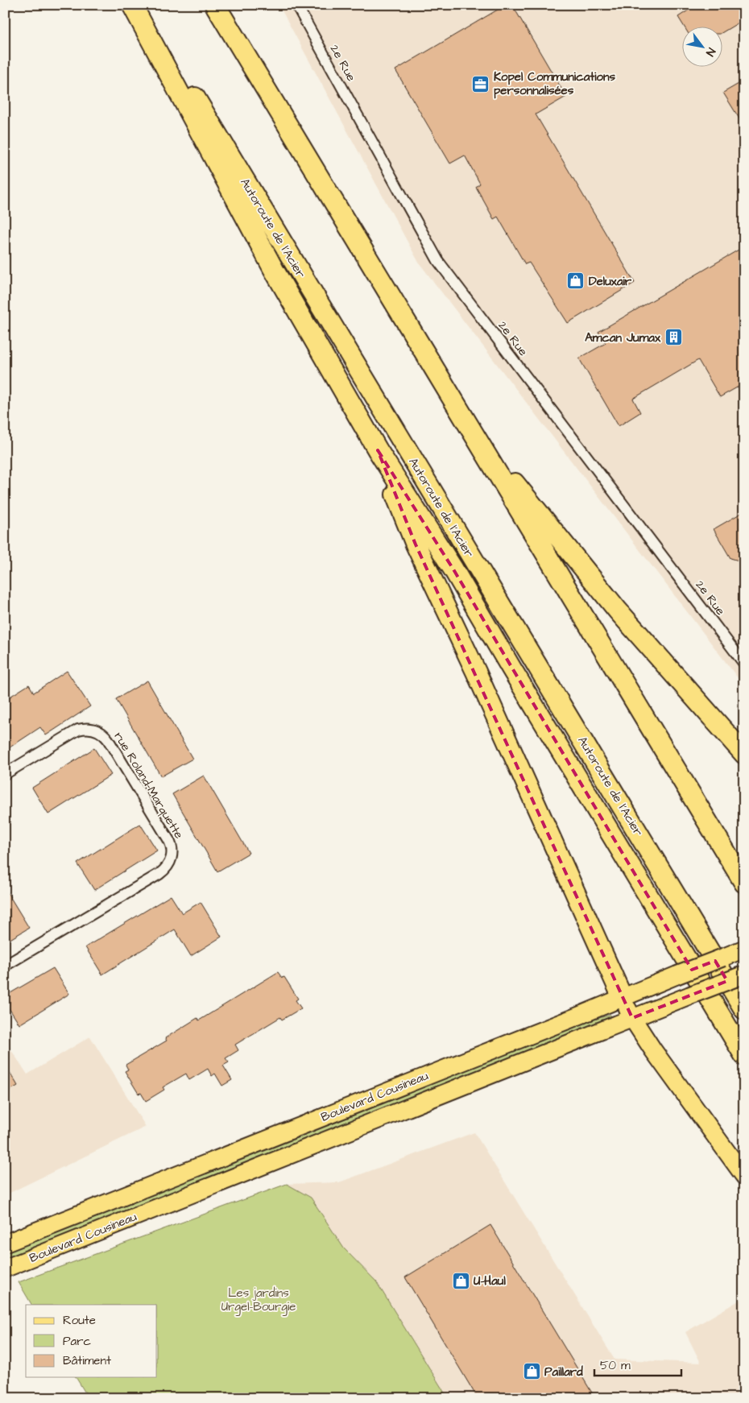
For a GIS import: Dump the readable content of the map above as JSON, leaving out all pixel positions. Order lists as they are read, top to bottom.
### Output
{
  "streets": {
    "highway": ["Autoroute de l'Acier"],
    "main road": ["Boulevard Cousineau"],
    "street": ["2e Rue", "rue Roland-Marquette"]
  },
  "parks": ["Les jardins Urgel-Bourgie"],
  "places": {
    "office": ["Kopel Communications personnalisées"],
    "shop": ["Deluxair", "U-Haul", "Paillard"],
    "building": ["Amcan Jumax"]
  },
  "legend": ["Route", "Parc", "Bâtiment"],
  "scale_bar": "50 m",
  "north": "bottom right"
}
